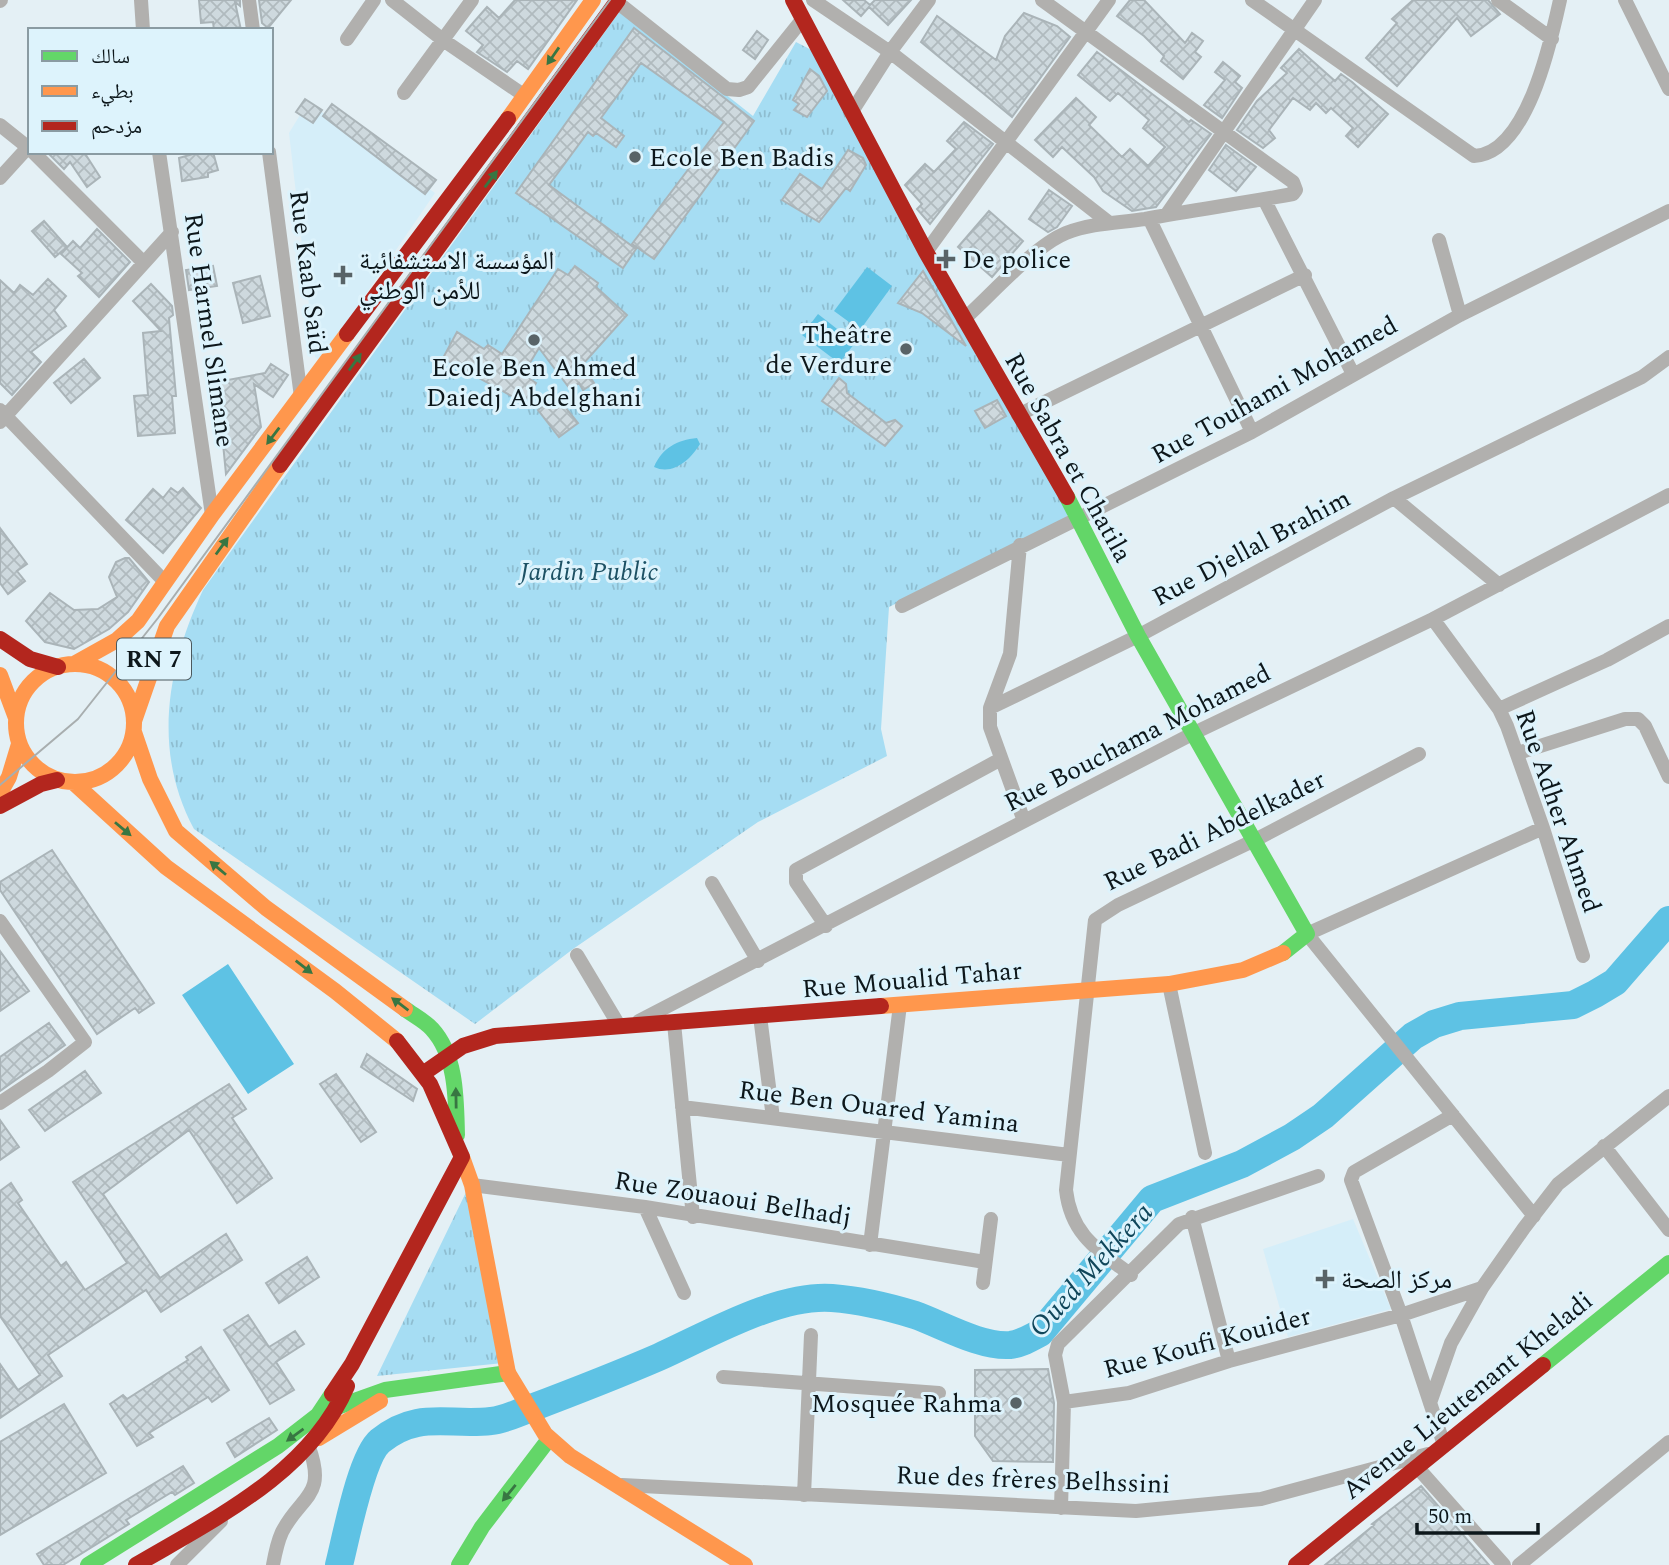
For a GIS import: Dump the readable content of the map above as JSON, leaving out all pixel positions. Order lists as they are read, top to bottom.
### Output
{
  "streets": {
    "main road": [
      "Rue Sabra et Chatila",
      "RN 7",
      "Rue Moualid Tahar",
      "Avenue Lieutenant Kheladi"
    ],
    "street": [
      "Rue Kaab Saïd",
      "Rue Harmel Slimane",
      "Rue Touhami Mohamed",
      "Rue Djellal Brahim",
      "Rue Bouchama Mohamed",
      "Rue Adher Ahmed",
      "Rue Badi Abdelkader",
      "Rue Ben Ouared Yamina",
      "Rue Zouaoui Belhadj",
      "Rue Koufi Kouider",
      "Rue des frères Belhssini"
    ]
  },
  "crossings": [
    ["Rue Kaab Saïd", "RN 7"],
    ["Rue Harmel Slimane", "RN 7"],
    ["Rue Touhami Mohamed", "Rue Sabra et Chatila"],
    ["Rue Sabra et Chatila", "Rue Djellal Brahim"],
    ["Rue Sabra et Chatila", "Rue Bouchama Mohamed"],
    ["Rue Sabra et Chatila", "Rue Badi Abdelkader"],
    ["Rue Sabra et Chatila", "Rue Moualid Tahar"],
    ["Rue Bouchama Mohamed", "Rue Adher Ahmed"],
    ["Rue Bouchama Mohamed", "Rue Moualid Tahar"],
    ["Rue Badi Abdelkader", "Rue Moualid Tahar"],
    ["Avenue Lieutenant Kheladi", "Rue des frères Belhssini"]
  ],
  "water": ["Oued Mekkera"],
  "parks": ["Jardin Public"],
  "places": {
    "other": [
      "Ecole Ben Badis",
      "Ecole Ben Ahmed Daiedj Abdelghani",
      "Theâtre de Verdure",
      "Mosquée Rahma"
    ],
    "health": ["De police", "المؤسسة الاستشفائية للأمن الوطني", "مركز الصحة"]
  },
  "legend": ["سالك", "بطيء", "مزدحم"],
  "scale_bar": "50 m"
}
